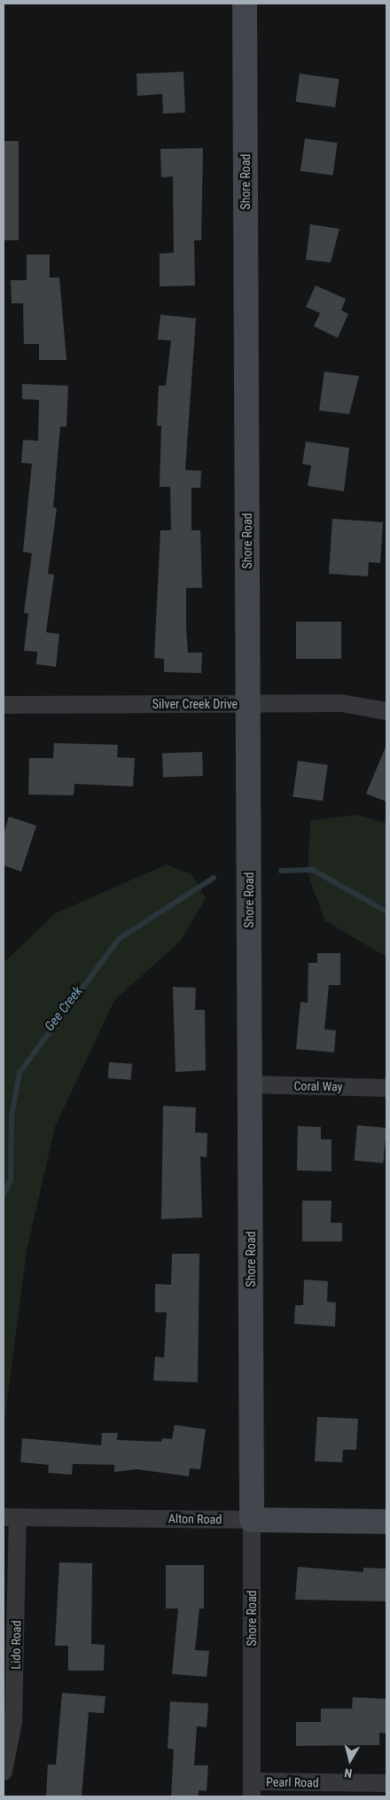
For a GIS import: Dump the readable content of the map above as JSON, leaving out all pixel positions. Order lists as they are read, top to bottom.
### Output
{
  "streets": {
    "street": [
      "Shore Road",
      "Silver Creek Drive",
      "Coral Way",
      "Alton Road",
      "Lido Road",
      "Pearl Road"
    ]
  },
  "crossings": [
    ["Shore Road", "Silver Creek Drive"],
    ["Shore Road", "Coral Way"],
    ["Shore Road", "Alton Road"],
    ["Shore Road", "Pearl Road"],
    ["Alton Road", "Lido Road"]
  ],
  "water": ["Gee Creek"],
  "north": "bottom"
}
